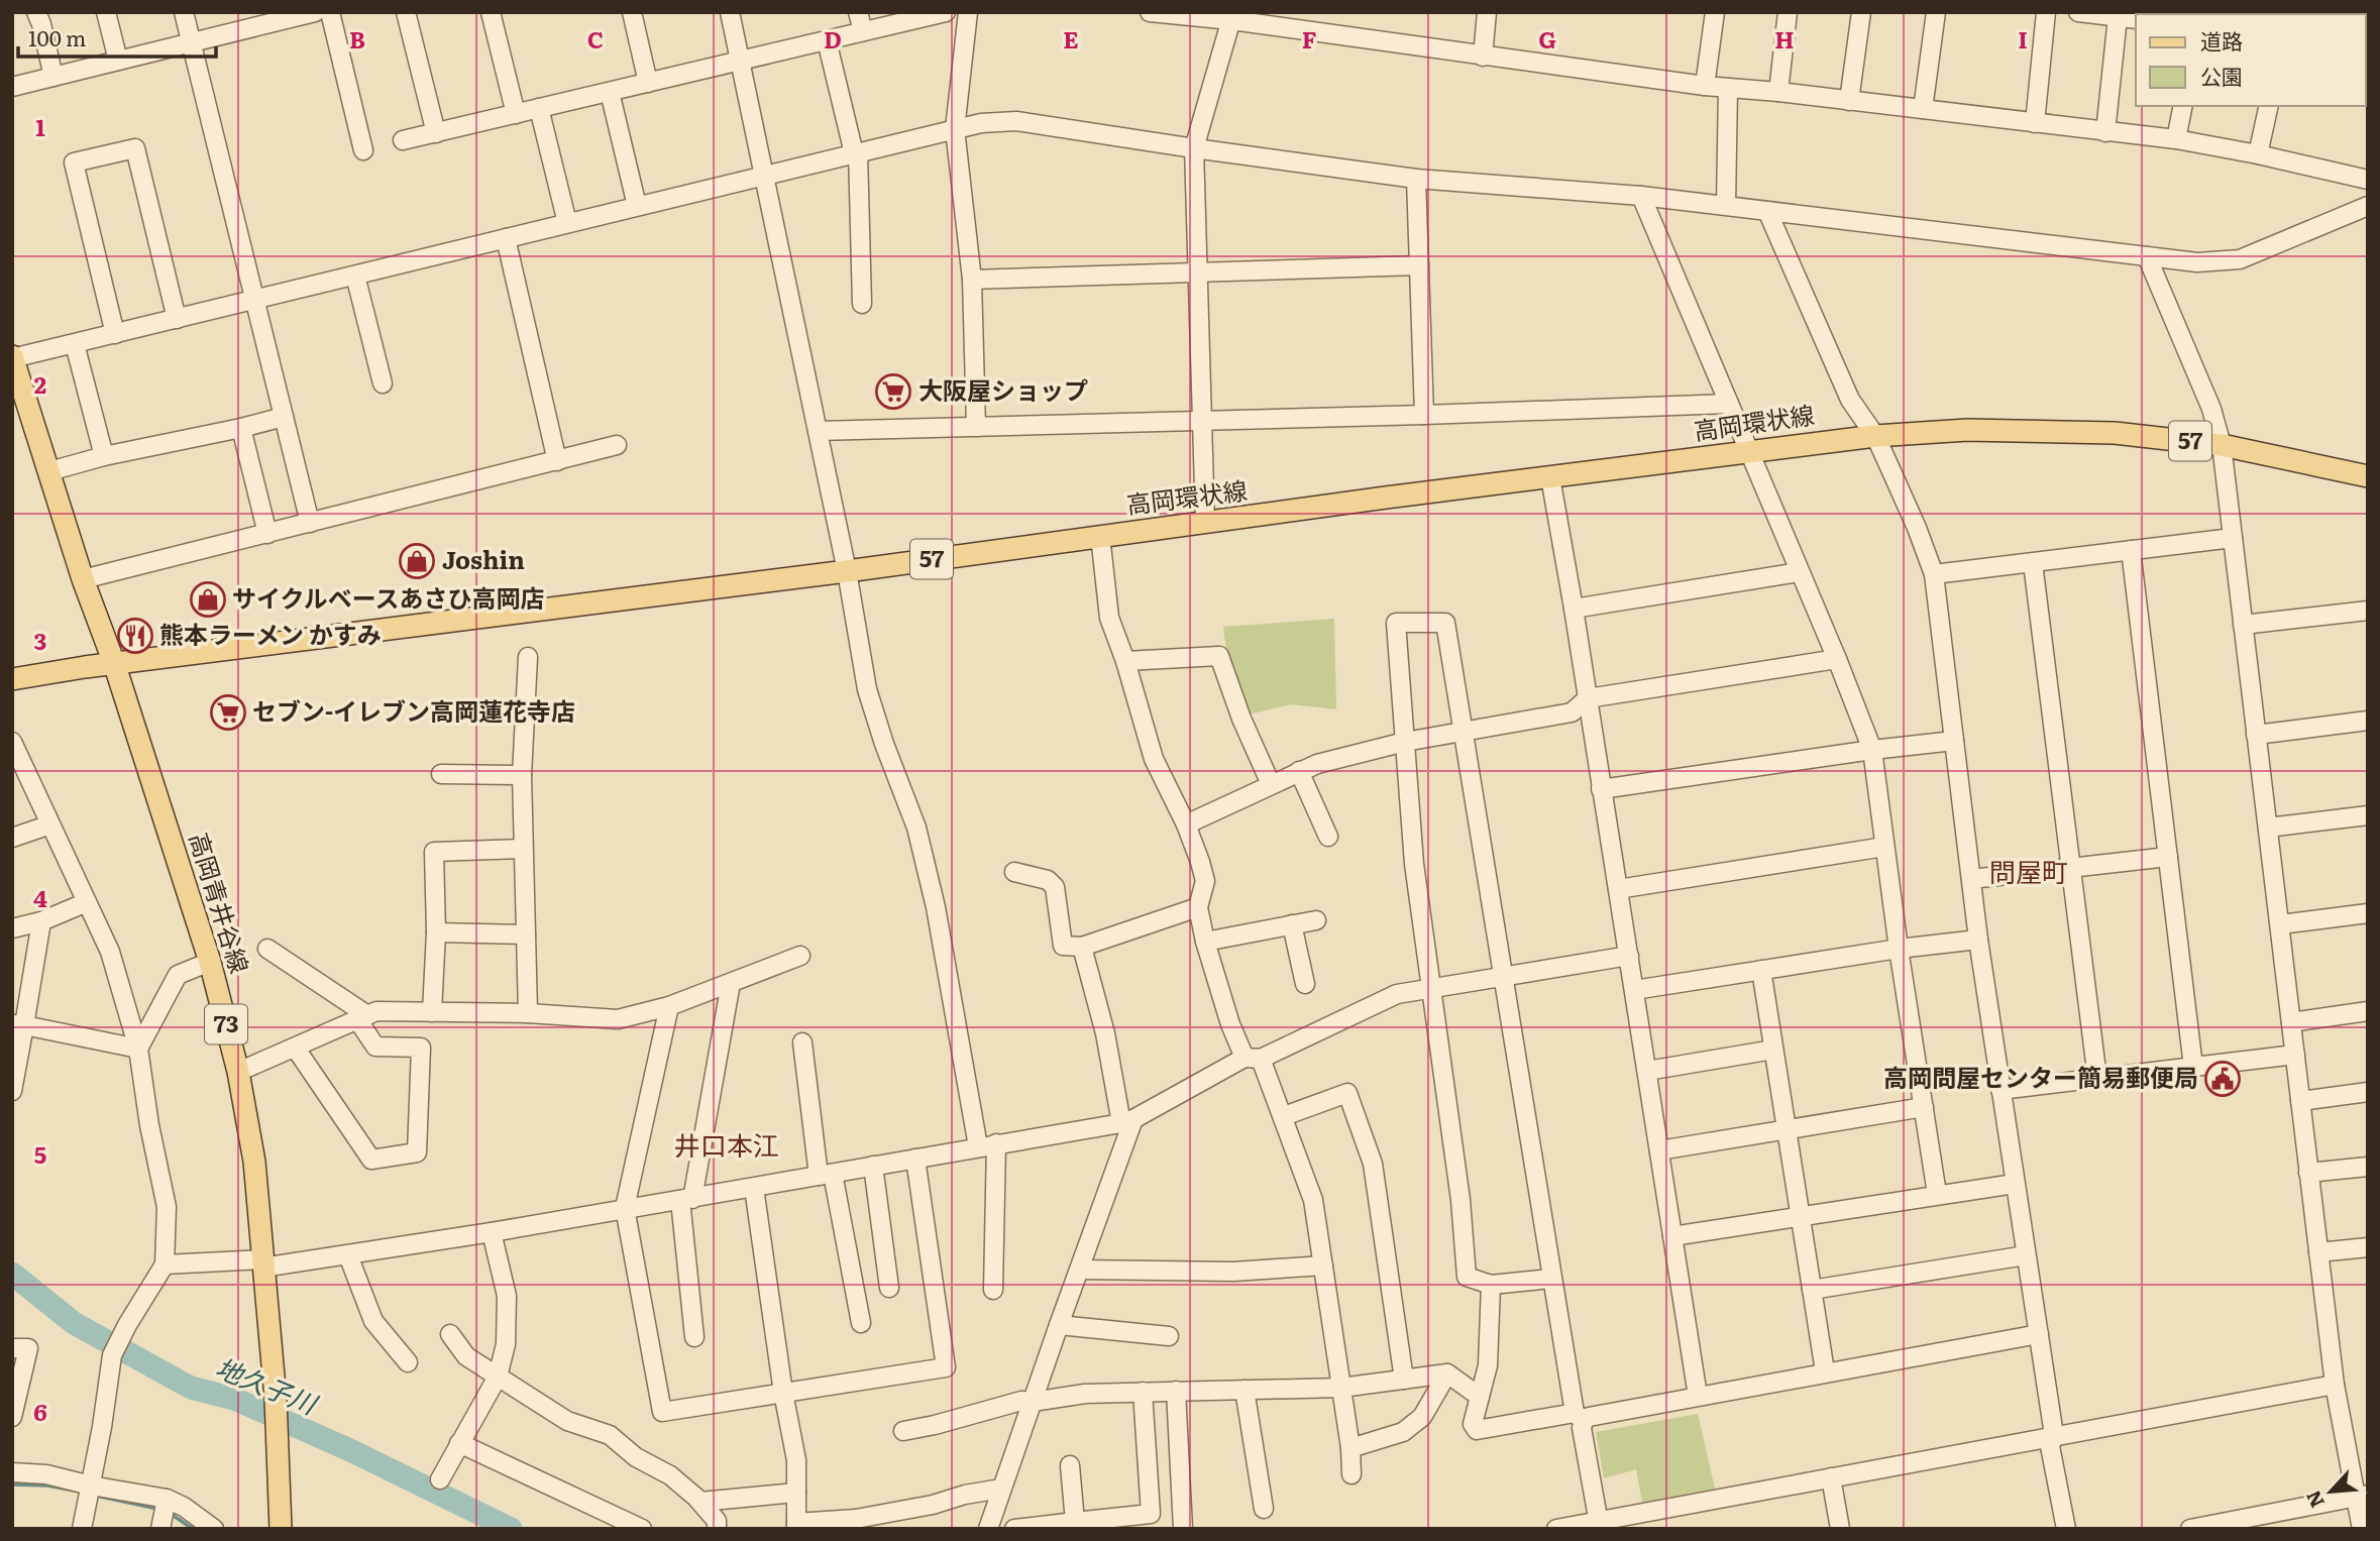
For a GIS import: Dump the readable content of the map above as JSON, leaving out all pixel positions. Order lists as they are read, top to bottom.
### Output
{
  "streets": {
    "main road": [
      "高岡環状線",
      "57",
      "高岡青井谷線",
      "73"
    ]
  },
  "crossings": [
    ["高岡環状線", "高岡青井谷線"]
  ],
  "districts": ["問屋町", "井口本江"],
  "water": ["地久子川"],
  "places": {
    "supermarket": ["大阪屋ショップ", "セブン-イレブン高岡蓮花寺店"],
    "shop": ["Joshin", "サイクルベースあさひ高岡店"],
    "restaurant": ["熊本ラーメン かすみ"],
    "public building": ["高岡問屋センター簡易郵便局"]
  },
  "legend": ["道路", "公園"],
  "scale_bar": "100 m",
  "north": "bottom left",
  "grid": {
    "columns": [
      "B",
      "C",
      "D",
      "E",
      "F",
      "G",
      "H",
      "I"
    ],
    "rows": [
      "1",
      "2",
      "3",
      "4",
      "5",
      "6"
    ]
  }
}
